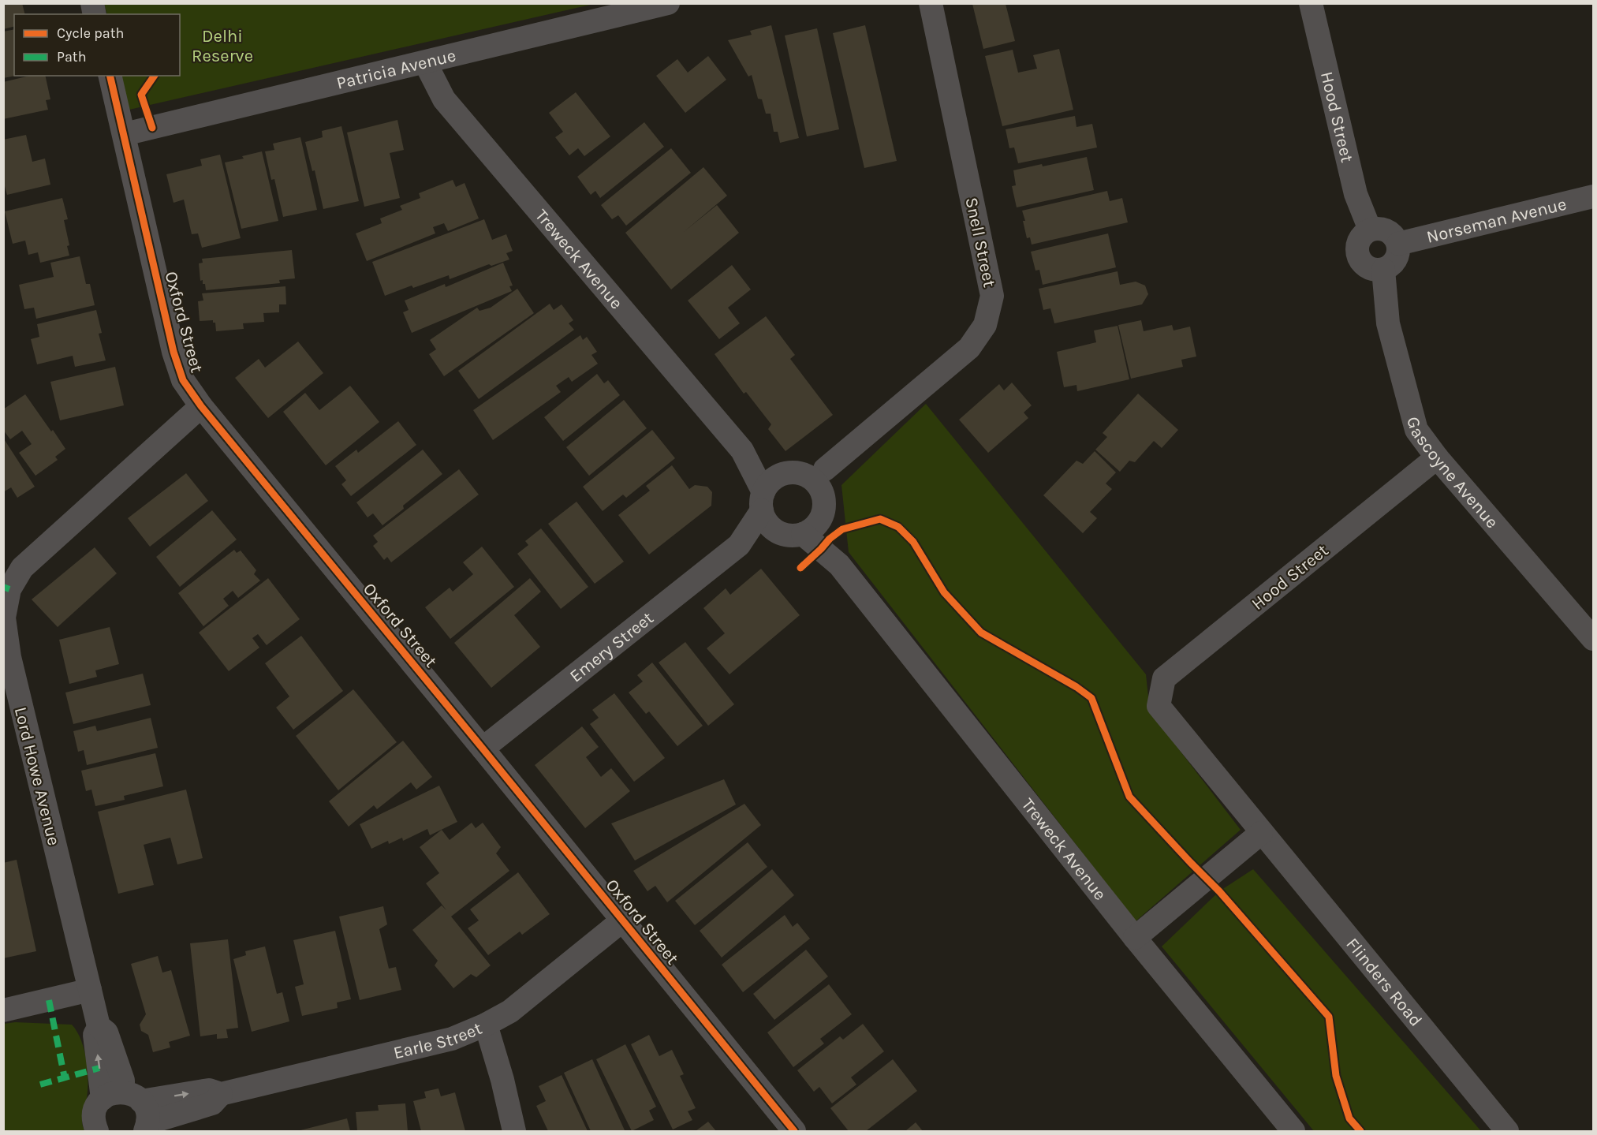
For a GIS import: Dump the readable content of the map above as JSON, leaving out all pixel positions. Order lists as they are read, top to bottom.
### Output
{
  "streets": {
    "street": [
      "Patricia Avenue",
      "Hood Street",
      "Norseman Avenue",
      "Snell Street",
      "Treweck Avenue",
      "Oxford Street",
      "Gascoyne Avenue",
      "Emery Street",
      "Lord Howe Avenue",
      "Flinders Road",
      "Earle Street"
    ]
  },
  "crossings": [
    ["Patricia Avenue", "Treweck Avenue"],
    ["Patricia Avenue", "Oxford Street"],
    ["Hood Street", "Norseman Avenue"],
    ["Hood Street", "Gascoyne Avenue"],
    ["Hood Street", "Flinders Road"],
    ["Norseman Avenue", "Gascoyne Avenue"],
    ["Treweck Avenue", "Emery Street"],
    ["Oxford Street", "Emery Street"],
    ["Oxford Street", "Lord Howe Avenue"],
    ["Oxford Street", "Earle Street"],
    ["Lord Howe Avenue", "Earle Street"]
  ],
  "parks": ["Delhi Reserve"],
  "legend": ["Cycle path", "Path"]
}
